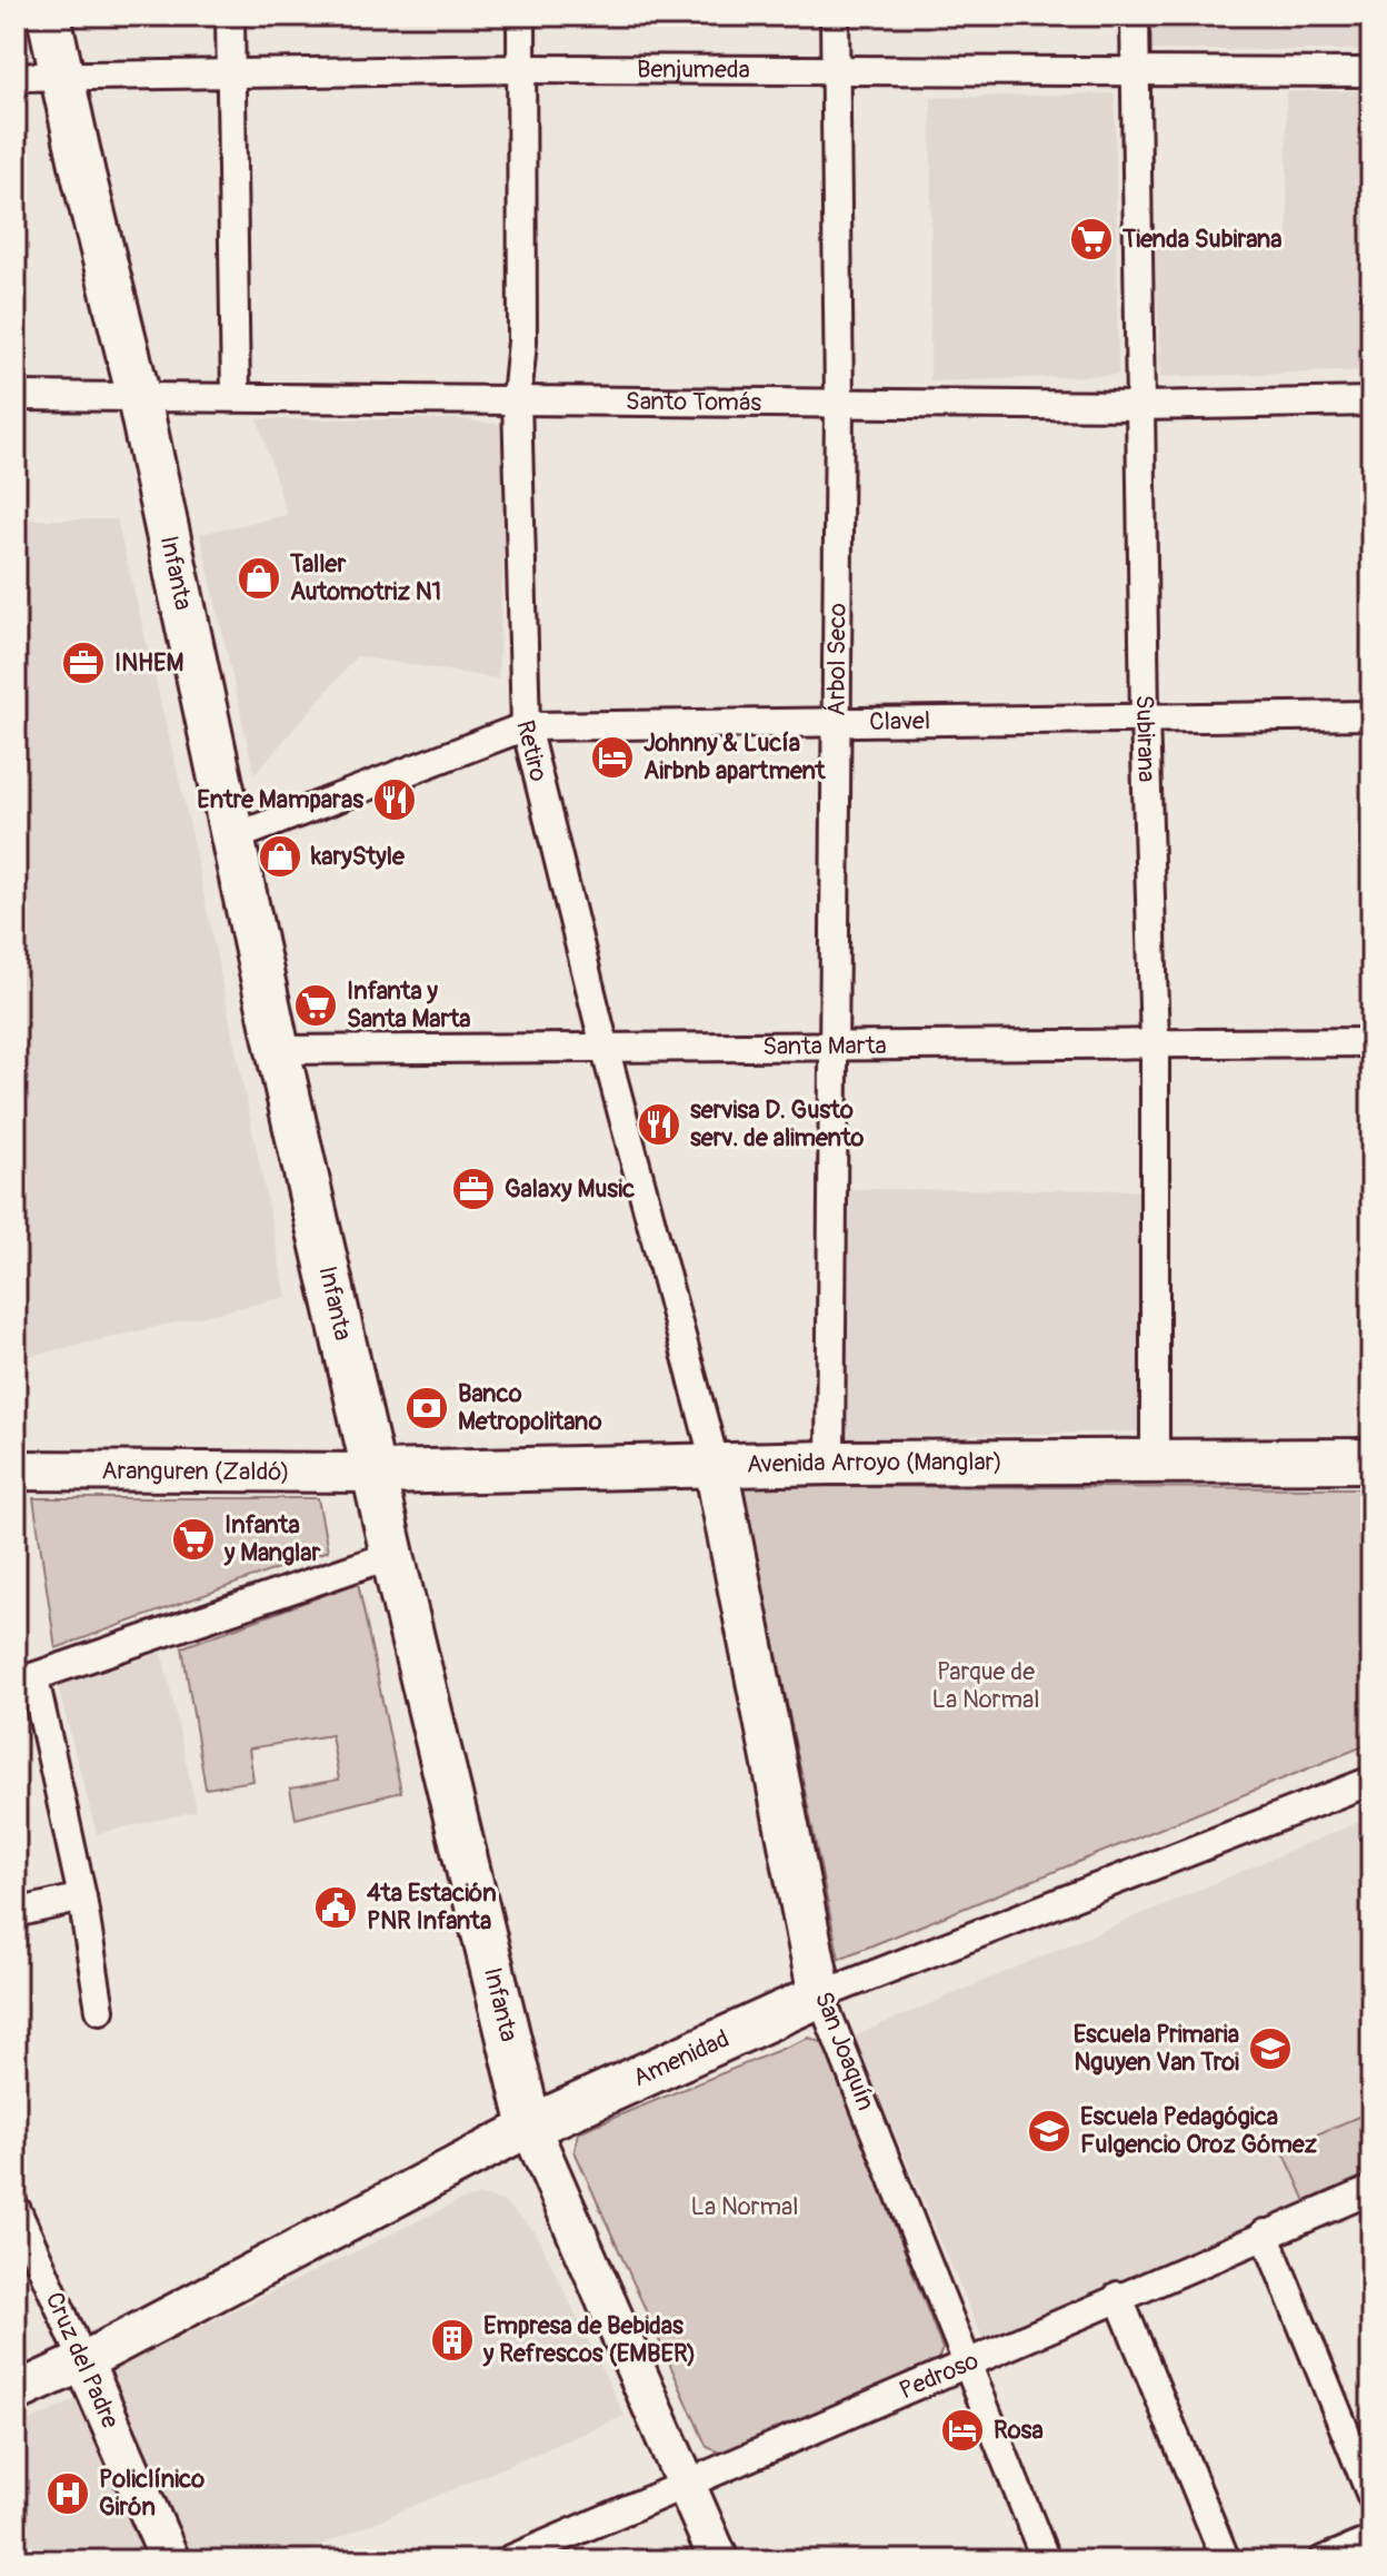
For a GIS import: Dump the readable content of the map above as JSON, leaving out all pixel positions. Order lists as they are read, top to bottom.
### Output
{
  "streets": {
    "main road": [
      "Infanta",
      "Avenida Arroyo (Manglar)",
      "Aranguren (Zaldó)",
      "San Joaquín",
      "Amenidad",
      "Cruz del Padre"
    ],
    "street": [
      "Benjumeda",
      "Santo Tomás",
      "Árbol Seco",
      "Clavel",
      "Subirana",
      "Retiro",
      "Santa Marta",
      "Pedroso"
    ]
  },
  "crossings": [
    ["Benjumeda", "Infanta"],
    ["Benjumeda", "Árbol Seco"],
    ["Benjumeda", "Subirana"],
    ["Benjumeda", "Retiro"],
    ["Santo Tomás", "Infanta"],
    ["Santo Tomás", "Árbol Seco"],
    ["Santo Tomás", "Subirana"],
    ["Santo Tomás", "Retiro"],
    ["Infanta", "Clavel"],
    ["Infanta", "Santa Marta"],
    ["Infanta", "Avenida Arroyo (Manglar)"],
    ["Infanta", "Aranguren (Zaldó)"],
    ["Infanta", "Amenidad"],
    ["Infanta", "Pedroso"],
    ["Árbol Seco", "Clavel"],
    ["Árbol Seco", "Santa Marta"],
    ["Árbol Seco", "Avenida Arroyo (Manglar)"],
    ["Clavel", "Subirana"],
    ["Clavel", "Retiro"],
    ["Subirana", "Santa Marta"],
    ["Subirana", "Avenida Arroyo (Manglar)"],
    ["Retiro", "Santa Marta"],
    ["Retiro", "Avenida Arroyo (Manglar)"],
    ["Retiro", "San Joaquín"],
    ["Avenida Arroyo (Manglar)", "Aranguren (Zaldó)"],
    ["Avenida Arroyo (Manglar)", "San Joaquín"],
    ["San Joaquín", "Amenidad"],
    ["San Joaquín", "Pedroso"],
    ["Amenidad", "Cruz del Padre"]
  ],
  "parks": ["Parque de La Normal", "La Normal"],
  "places": {
    "supermarket": ["Tienda Subirana", "Infanta y Santa Marta", "Infanta y Manglar"],
    "shop": ["Taller Automotriz N1", "karyStyle"],
    "office": ["INHEM", "Galaxy Music"],
    "hotel": ["Johnny & Lucía Airbnb apartment", "Rosa"],
    "restaurant": ["Entre Mamparas", "servisa D. Gusto serv. de alimento"],
    "bank": ["Banco Metropolitano"],
    "public building": ["4ta Estación PNR Infanta"],
    "school or university": ["Escuela Primaria Nguyen Van Troi", "Escuela Pedagógica Fulgencio Oroz Gómez"],
    "building": ["Empresa de Bebidas y Refrescos (EMBER)"],
    "hospital": ["Policlínico Girón"]
  }
}
